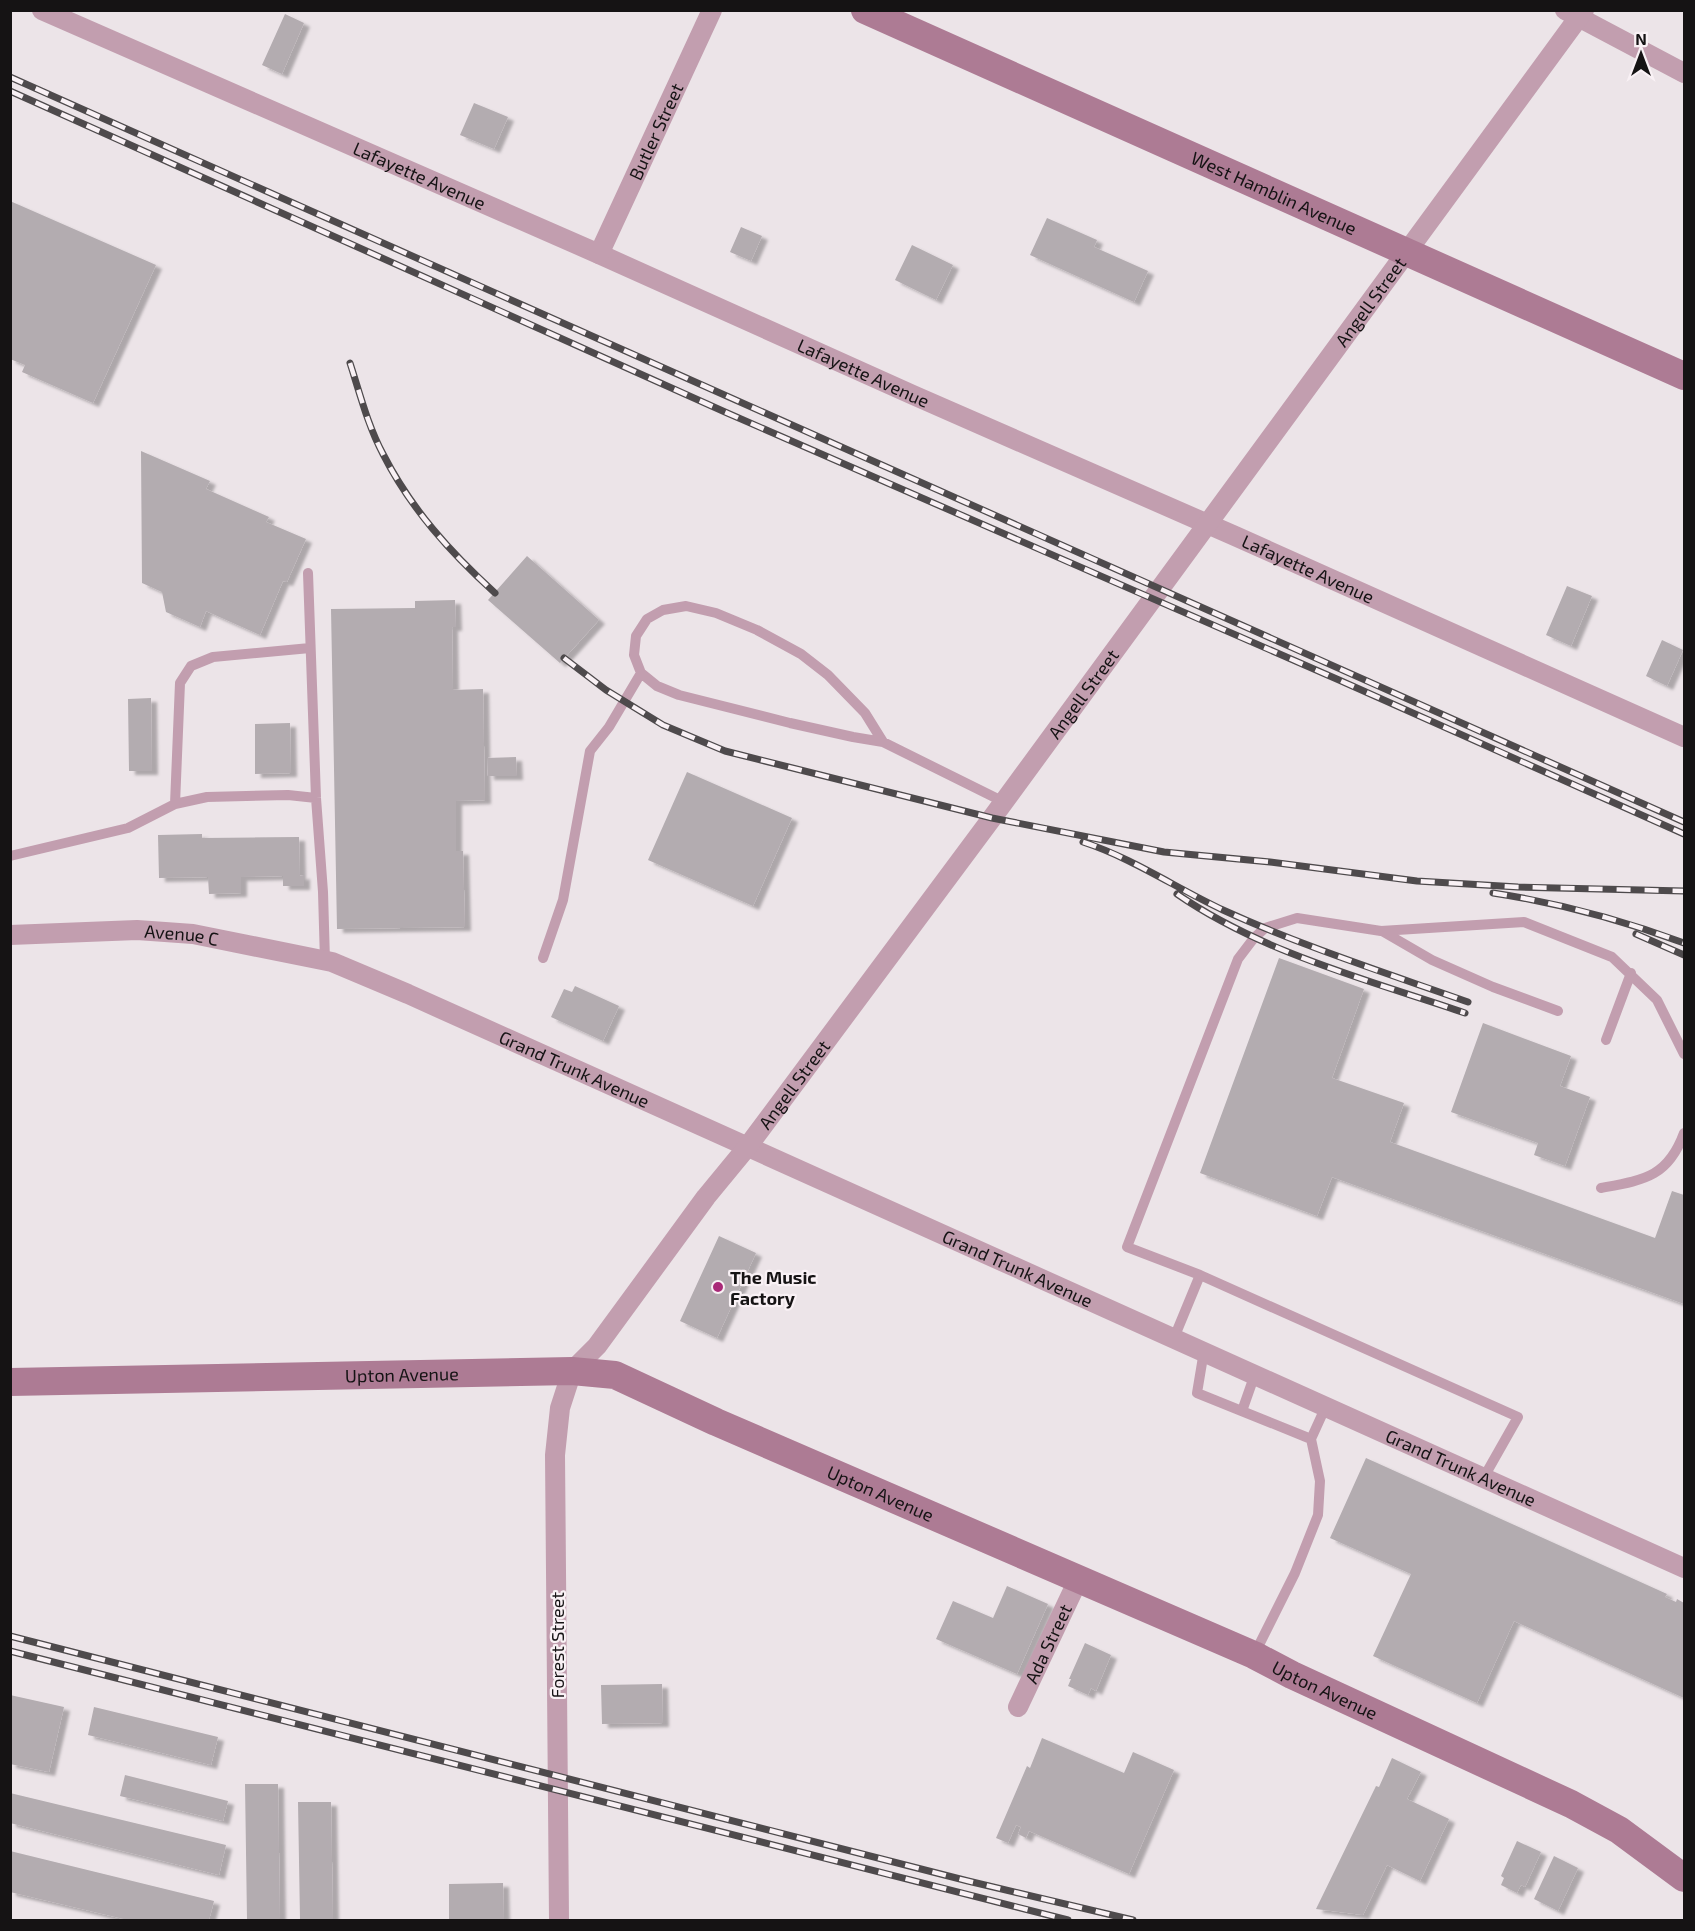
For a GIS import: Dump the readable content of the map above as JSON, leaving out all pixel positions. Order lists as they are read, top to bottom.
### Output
{
  "streets": {
    "street": [
      "Butler Street",
      "Lafayette Avenue",
      "West Hamblin Avenue",
      "Angell Street",
      "Avenue C",
      "Grand Trunk Avenue",
      "Upton Avenue",
      "Ada Street",
      "Forest Street"
    ]
  },
  "crossings": [
    ["Butler Street", "Lafayette Avenue"],
    ["Lafayette Avenue", "Angell Street"],
    ["West Hamblin Avenue", "Angell Street"],
    ["Angell Street", "Grand Trunk Avenue"],
    ["Angell Street", "Upton Avenue"],
    ["Angell Street", "Forest Street"],
    ["Avenue C", "Grand Trunk Avenue"],
    ["Upton Avenue", "Ada Street"],
    ["Upton Avenue", "Forest Street"]
  ],
  "places": ["The Music Factory"],
  "north": "top"
}
